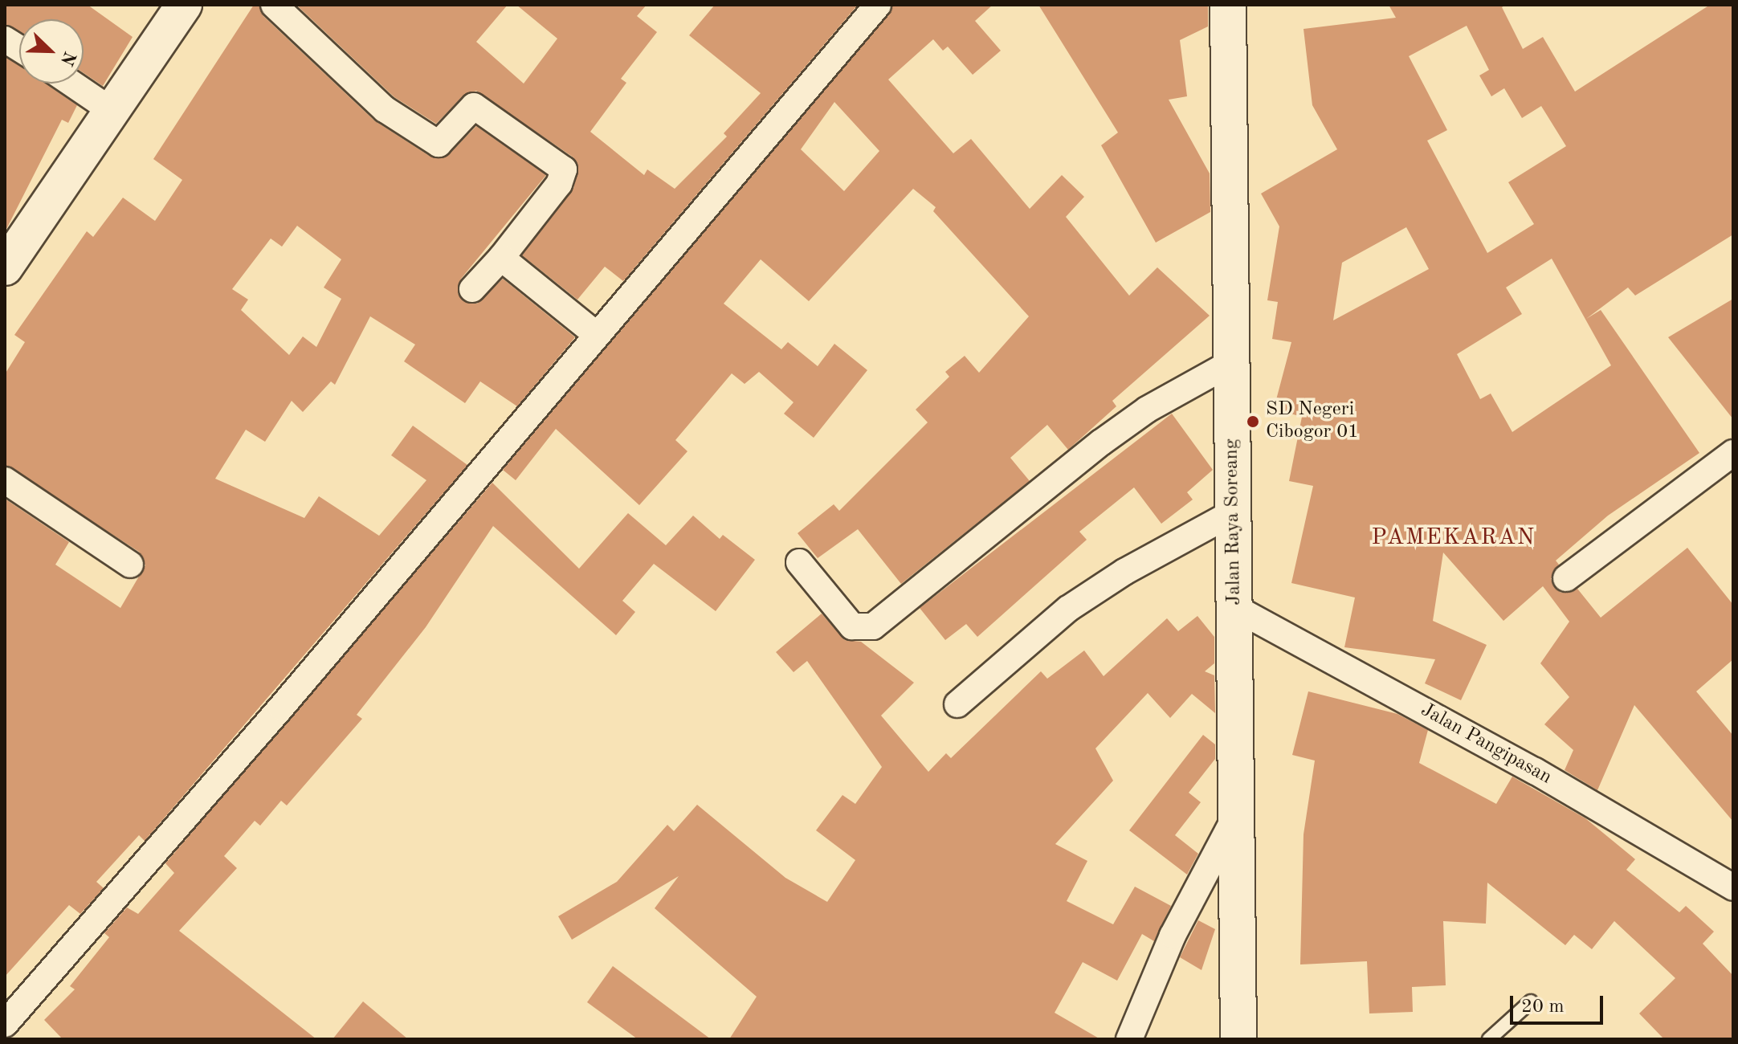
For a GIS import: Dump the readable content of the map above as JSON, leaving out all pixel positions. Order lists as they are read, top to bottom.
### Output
{
  "streets": {
    "main road": ["Jalan Raya Soreang"],
    "street": ["Jalan Pangipasan"]
  },
  "crossings": [
    ["Jalan Raya Soreang", "Jalan Pangipasan"]
  ],
  "districts": ["PAMEKARAN"],
  "places": ["SD Negeri Cibogor 01"],
  "scale_bar": "20 m",
  "north": "bottom right"
}
